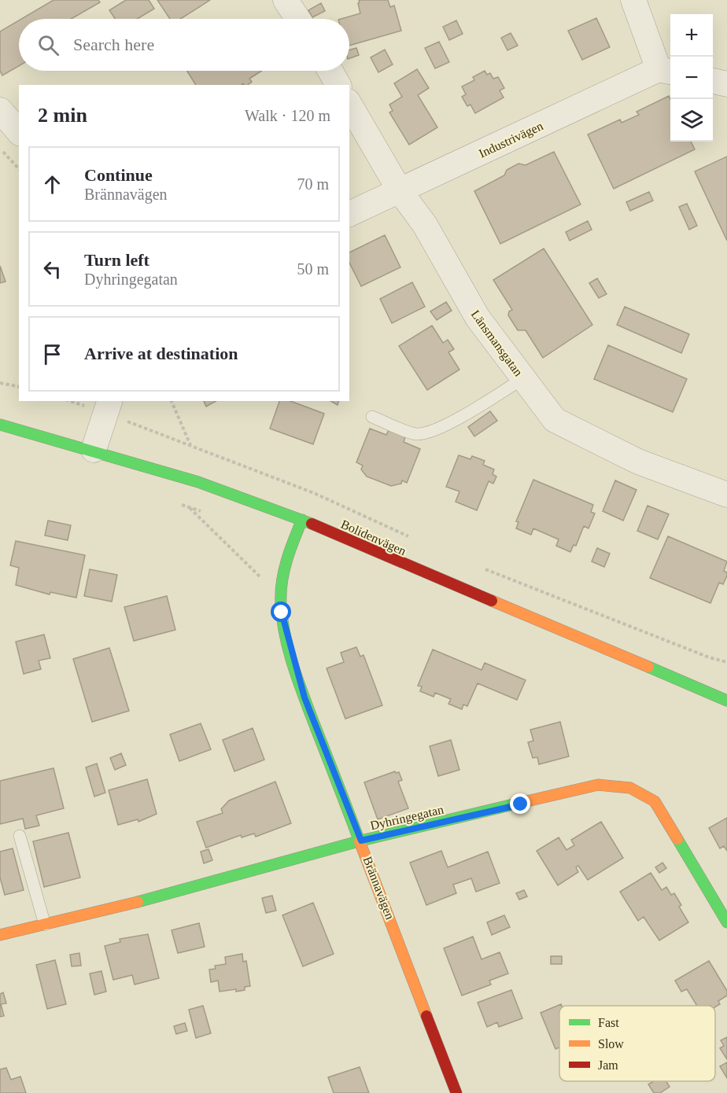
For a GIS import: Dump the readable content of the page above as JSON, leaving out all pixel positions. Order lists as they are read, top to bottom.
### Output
{
  "streets": {
    "street": [
      "Industrivägen",
      "Länsmansgatan",
      "Bolidenvägen",
      "Dyhringegatan",
      "Brännavägen"
    ]
  },
  "crossings": [
    ["Industrivägen", "Länsmansgatan"],
    ["Bolidenvägen", "Brännavägen"],
    ["Dyhringegatan", "Brännavägen"]
  ],
  "legend": ["Fast", "Slow", "Jam"],
  "page": {
    "map_buttons": ["+", "−"],
    "search": "Search here",
    "heading": ["2 min", "Walk · 120 m"],
    "list": [
      ["Continue", "Brännavägen", "70 m"],
      ["Turn left", "Dyhringegatan", "50 m"],
      "Arrive at destination"
    ]
  }
}
